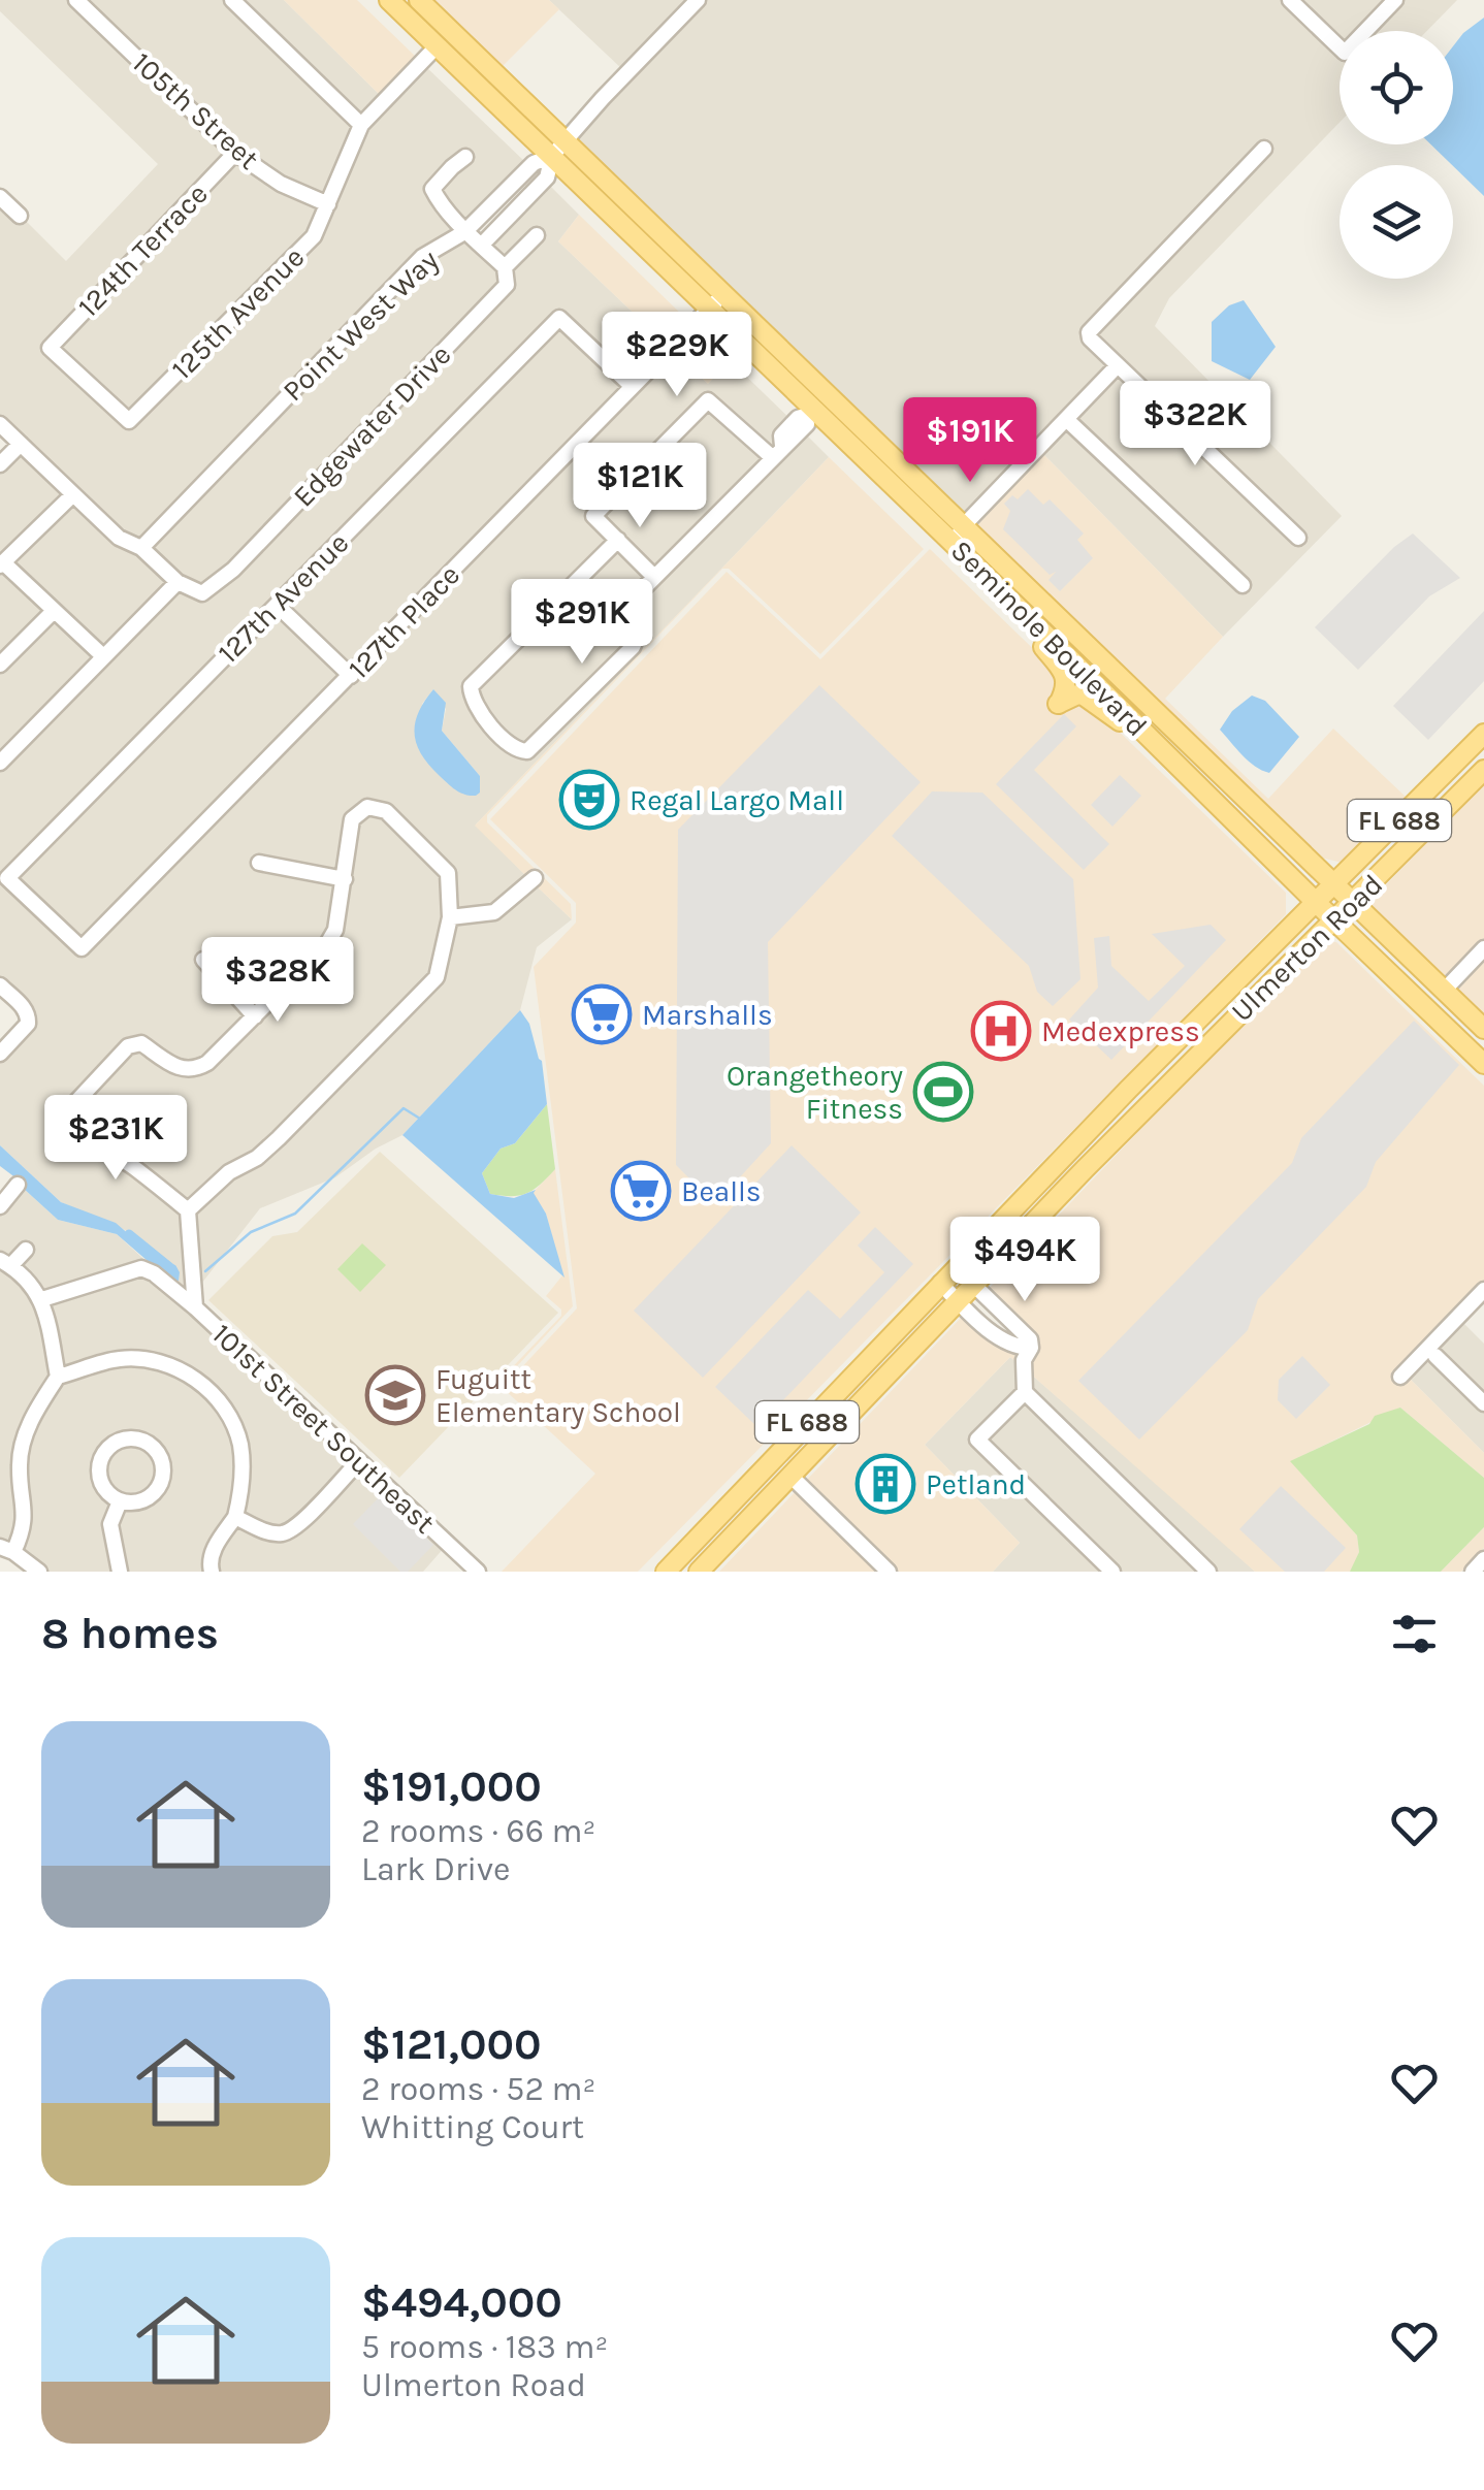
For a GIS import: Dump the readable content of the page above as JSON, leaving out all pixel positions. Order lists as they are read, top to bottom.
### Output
{
  "streets": {
    "main road": ["Seminole Boulevard", "FL 688", "Ulmerton Road"],
    "street": [
      "105th Street",
      "124th Terrace",
      "125th Avenue",
      "Point West Way",
      "Edgewater Drive",
      "127th Avenue",
      "127th Place",
      "101st Street Southeast"
    ]
  },
  "crossings": [
    ["105th Street", "124th Terrace"],
    ["105th Street", "125th Avenue"],
    ["124th Terrace", "125th Avenue"],
    ["125th Avenue", "Seminole Boulevard"],
    ["Point West Way", "Seminole Boulevard"],
    ["127th Avenue", "127th Place"],
    ["127th Place", "Seminole Boulevard"],
    ["Seminole Boulevard", "Ulmerton Road"]
  ],
  "places": {
    "theatre": ["Regal Largo Mall"],
    "supermarket": ["Marshalls", "Bealls"],
    "hospital": ["Medexpress"],
    "sports": ["Orangetheory Fitness"],
    "school or university": ["Fuguitt Elementary School"],
    "building": ["Petland"]
  },
  "page": {
    "price": [
      "$229K",
      "$322K",
      "$191K",
      "$121K",
      "$291K",
      "$328K",
      "$231K",
      "$494K"
    ],
    "heading": "8 homes",
    "list": [
      {
        "name": "$191,000",
        "note": "2 rooms · 66 m² · Lark Drive"
      },
      {
        "name": "$121,000",
        "note": "2 rooms · 52 m² · Whitting Court"
      },
      {
        "name": "$494,000",
        "note": "5 rooms · 183 m² · Ulmerton Road"
      }
    ]
  }
}
